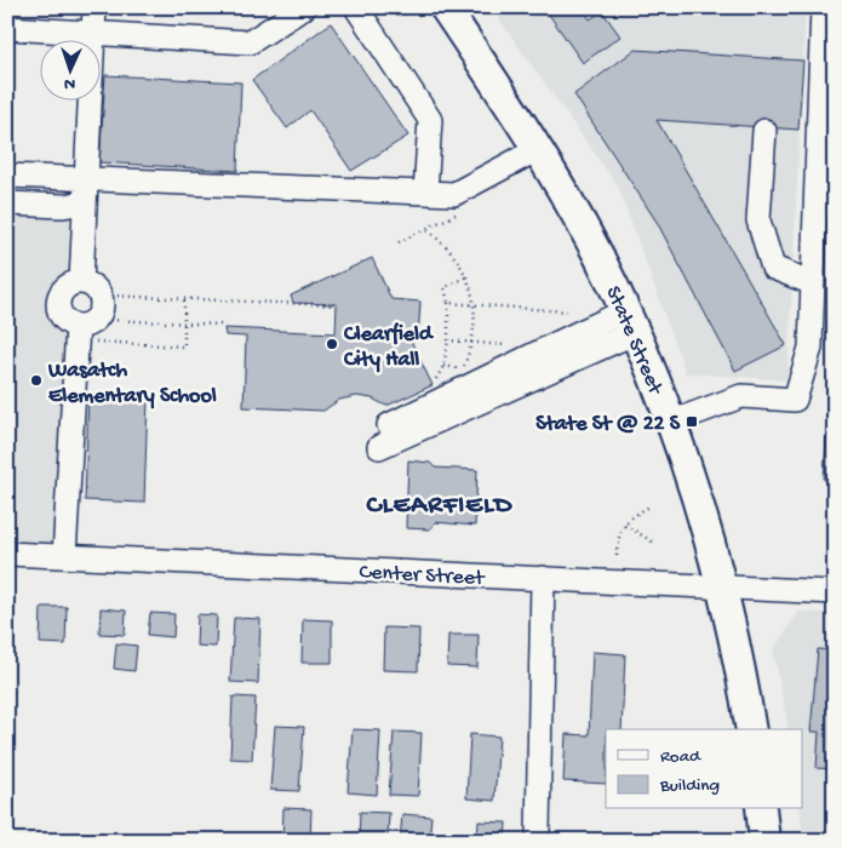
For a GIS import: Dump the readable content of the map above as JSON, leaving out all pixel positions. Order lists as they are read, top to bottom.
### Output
{
  "streets": {
    "main road": ["State Street"],
    "street": ["Center Street"]
  },
  "crossings": [
    ["State Street", "Center Street"]
  ],
  "districts": ["CLEARFIELD"],
  "places": {
    "other": ["Clearfield City Hall", "Wasatch Elementary School"],
    "transit": ["State St @ 22 S"]
  },
  "legend": ["Road", "Building"],
  "north": "bottom"
}
